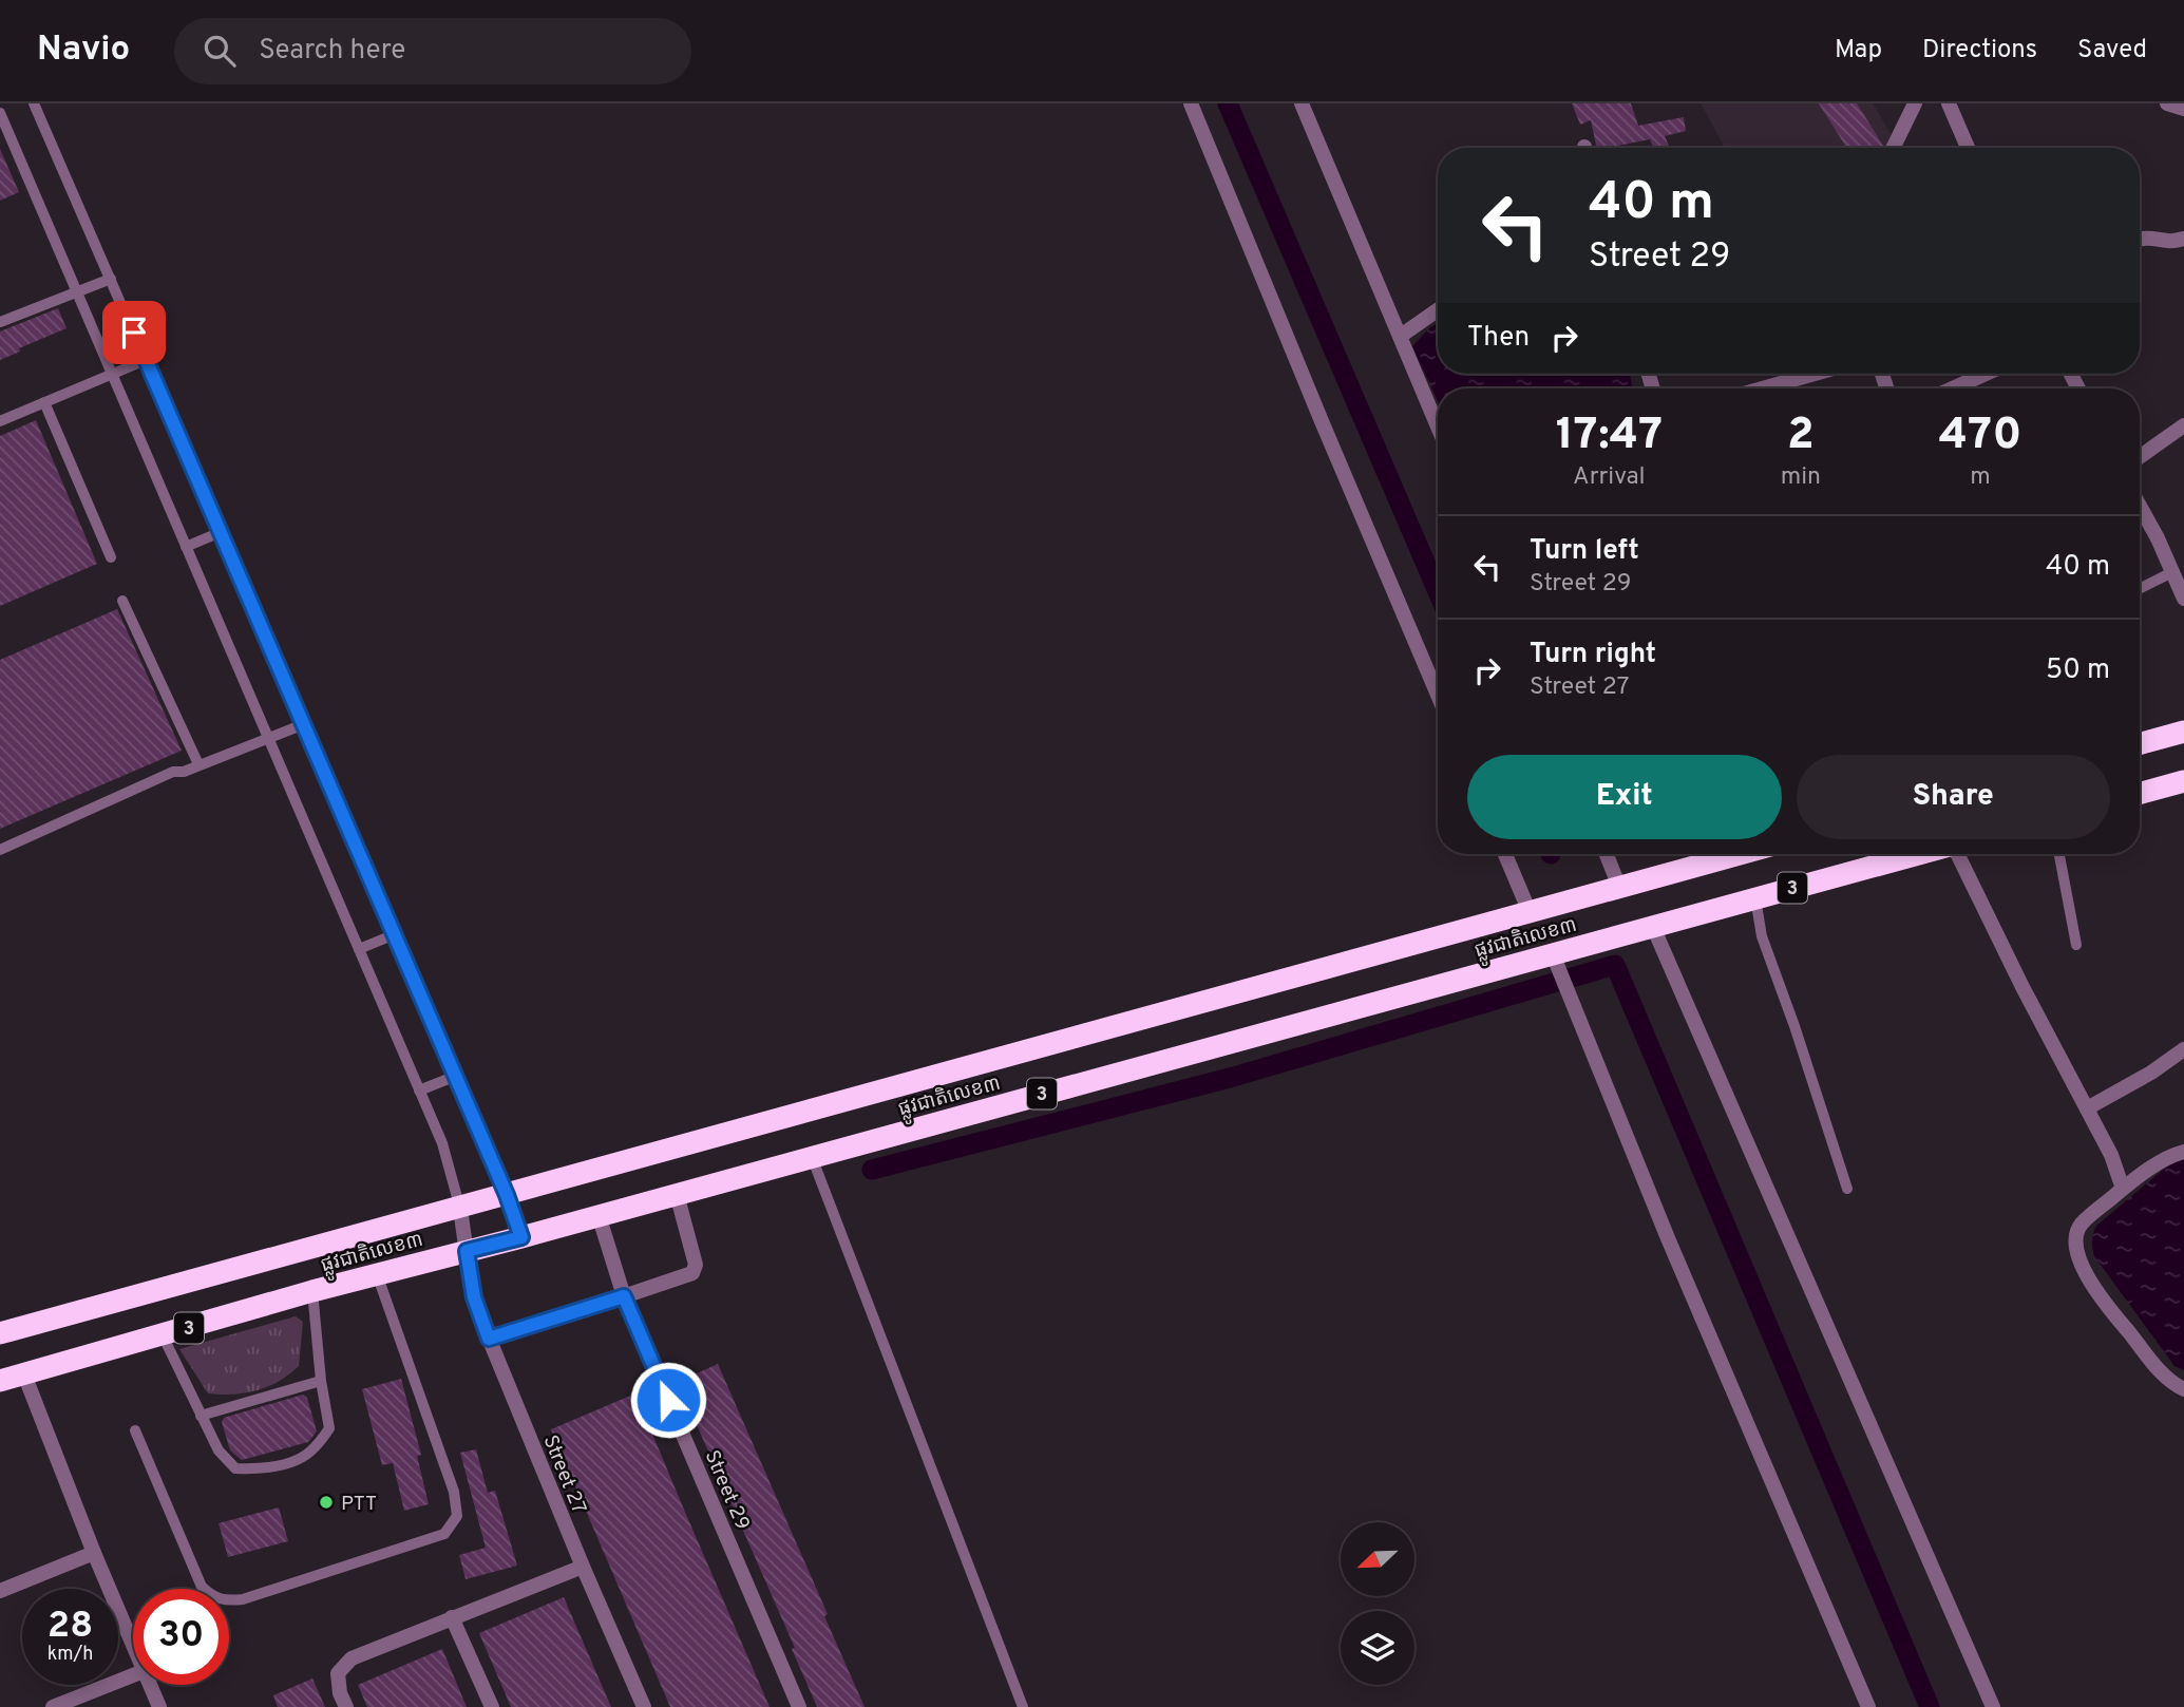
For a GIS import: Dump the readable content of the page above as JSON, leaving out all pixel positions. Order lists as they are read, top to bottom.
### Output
{
  "streets": {
    "highway": ["3", "ផ្លូវជាតិលេខ៣"],
    "street": ["Street 27", "Street 29"]
  },
  "crossings": [
    ["ផ្លូវជាតិលេខ៣", "Street 27"],
    ["ផ្លូវជាតិលេខ៣", "Street 29"]
  ],
  "places": ["PTT"],
  "north": "bottom left",
  "page": {
    "header": "Navio",
    "search": "Search here",
    "nav": ["Map", "Directions", "Saved"],
    "turn": ["40 m", "Street 29"],
    "then": "Then",
    "eta": [
      "17:47",
      "Arrival",
      "2",
      "min",
      "470",
      "m"
    ],
    "list": [
      {
        "name": "Turn left",
        "note": "Street 29",
        "value": "40 m"
      },
      {
        "name": "Turn right",
        "note": "Street 27",
        "value": "50 m"
      }
    ],
    "buttons": ["Exit", "Share"],
    "speed": "28 km/h",
    "limit": "30"
  }
}
